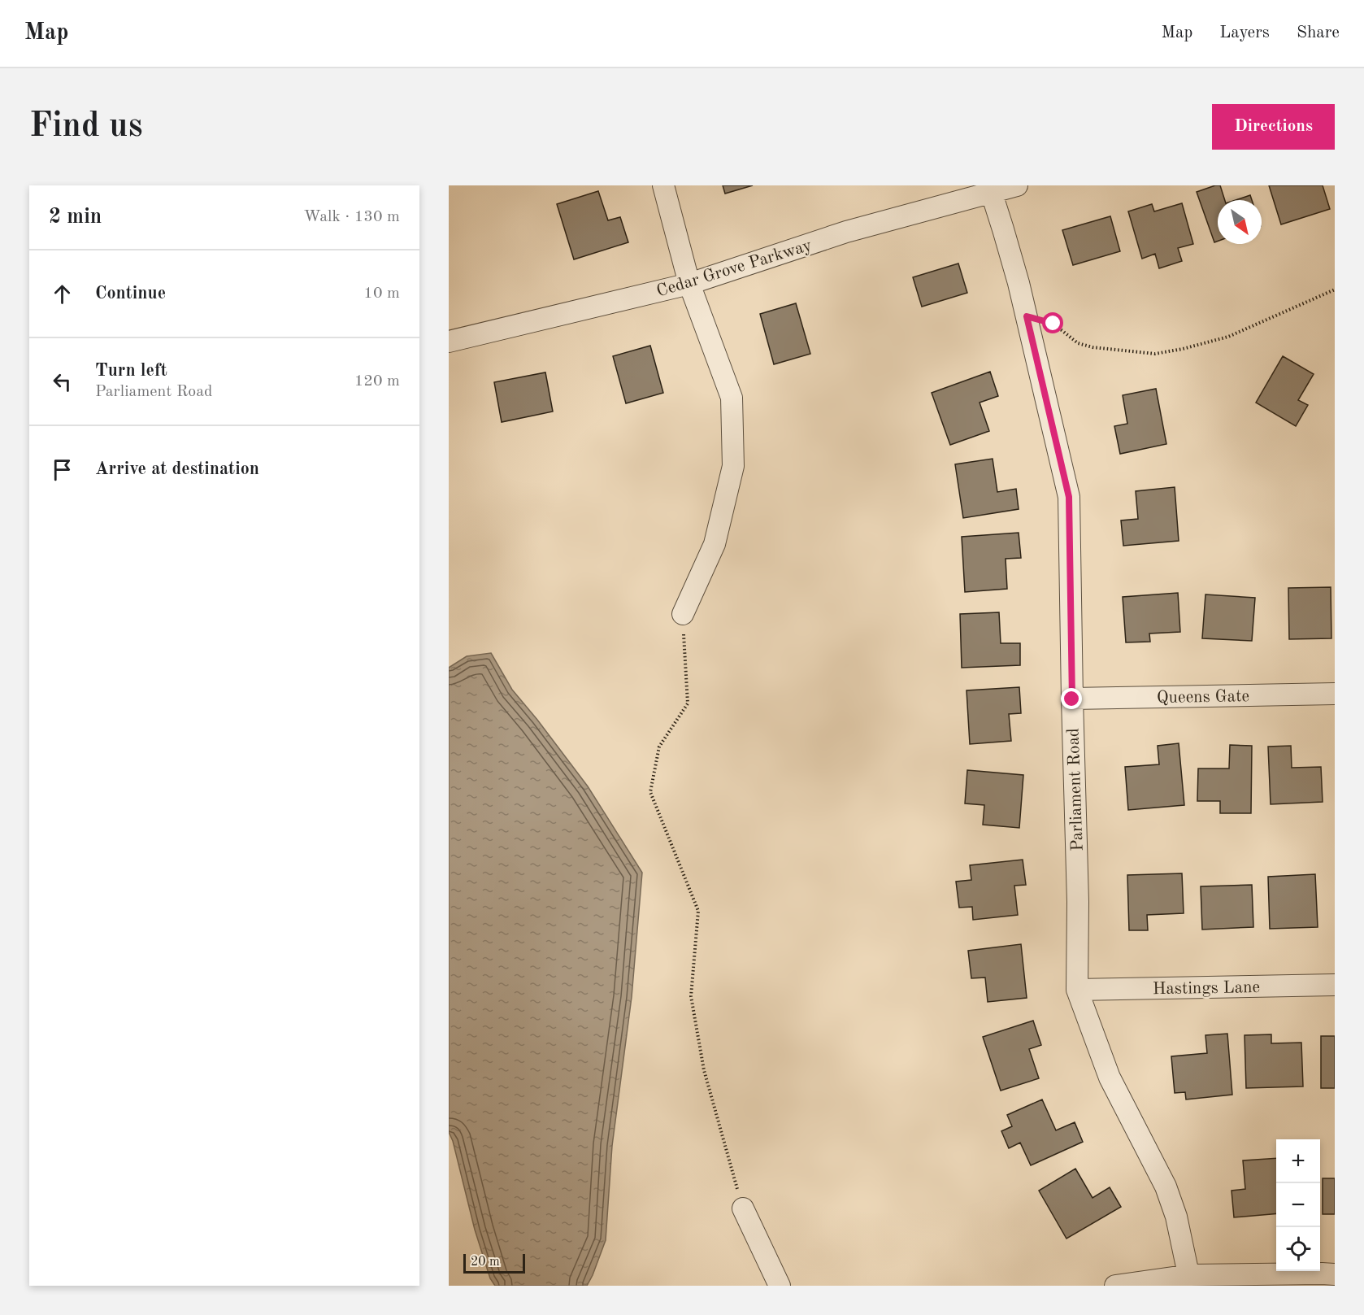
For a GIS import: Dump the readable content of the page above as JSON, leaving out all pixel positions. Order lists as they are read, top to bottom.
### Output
{
  "streets": {
    "street": [
      "Cedar Grove Parkway",
      "Queens Gate",
      "Parliament Road",
      "Hastings Lane"
    ]
  },
  "crossings": [
    ["Cedar Grove Parkway", "Parliament Road"],
    ["Queens Gate", "Parliament Road"],
    ["Parliament Road", "Hastings Lane"]
  ],
  "scale_bar": "20 m",
  "north": "bottom right",
  "page": {
    "header": "Map",
    "nav": ["Map", "Layers", "Share"],
    "buttons": "Directions",
    "title": "Find us",
    "heading": ["2 min", "Walk · 130 m"],
    "list": [
      ["Continue", "10 m"],
      ["Turn left", "Parliament Road", "120 m"],
      "Arrive at destination"
    ],
    "map_buttons": ["+", "−"],
    "scale": "20 m"
  }
}
